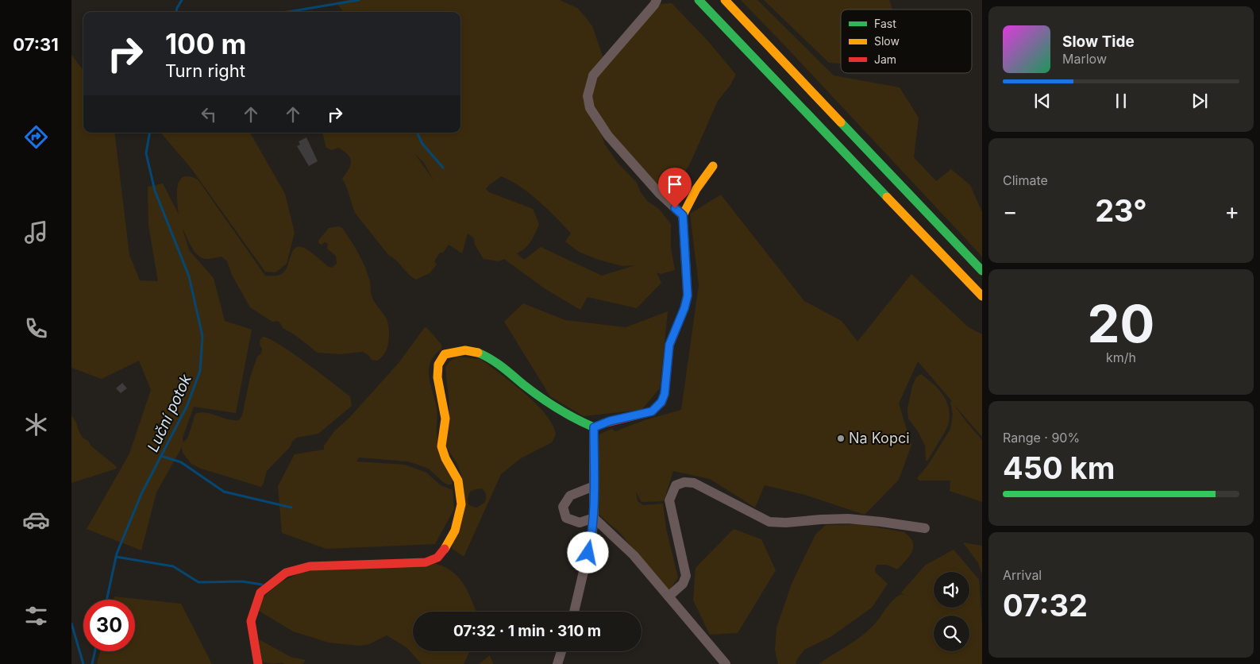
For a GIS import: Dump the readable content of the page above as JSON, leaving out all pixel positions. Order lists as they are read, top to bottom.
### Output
{
  "water": ["Luční potok"],
  "places": ["Na Kopci"],
  "legend": ["Fast", "Slow", "Jam"],
  "page": {
    "tabs": "07:31",
    "turn": ["100 m", "Turn right"],
    "song": ["Slow Tide", "Marlow"],
    "tile": [
      "Climate",
      ["20", "km/h"],
      ["Range · 90%", "450 km"],
      ["Arrival", "07:32"]
    ],
    "heat": ["−", "23°", "+"],
    "limit": "30",
    "trip": "07:32 · 1 min · 310 m"
  }
}
